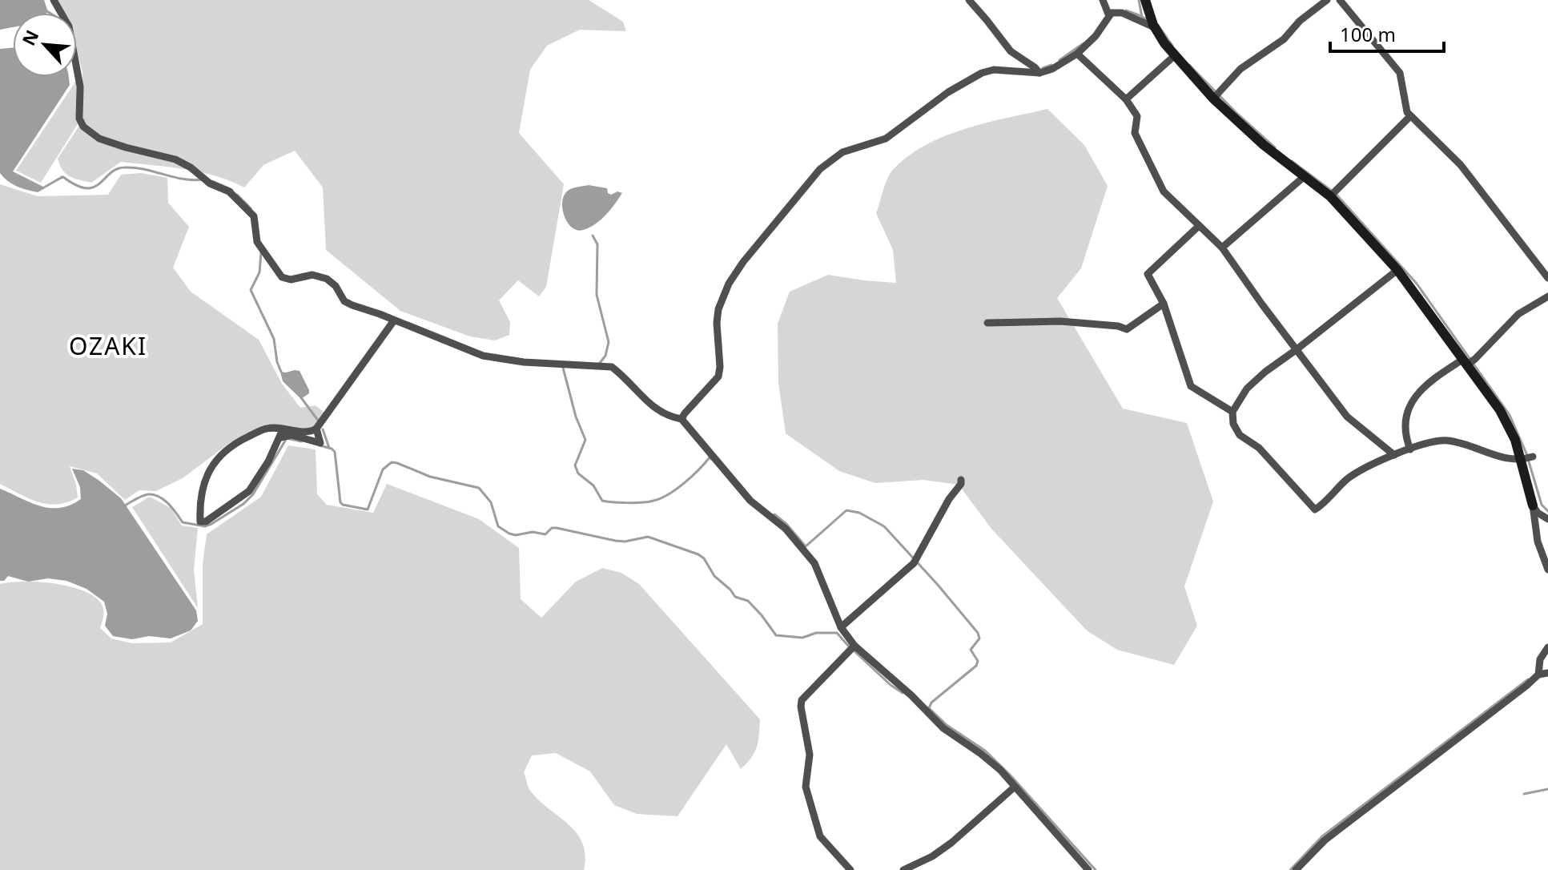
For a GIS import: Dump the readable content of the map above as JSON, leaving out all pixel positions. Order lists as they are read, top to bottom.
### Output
{
  "districts": ["OZAKI"],
  "scale_bar": "100 m",
  "north": "top left"
}
